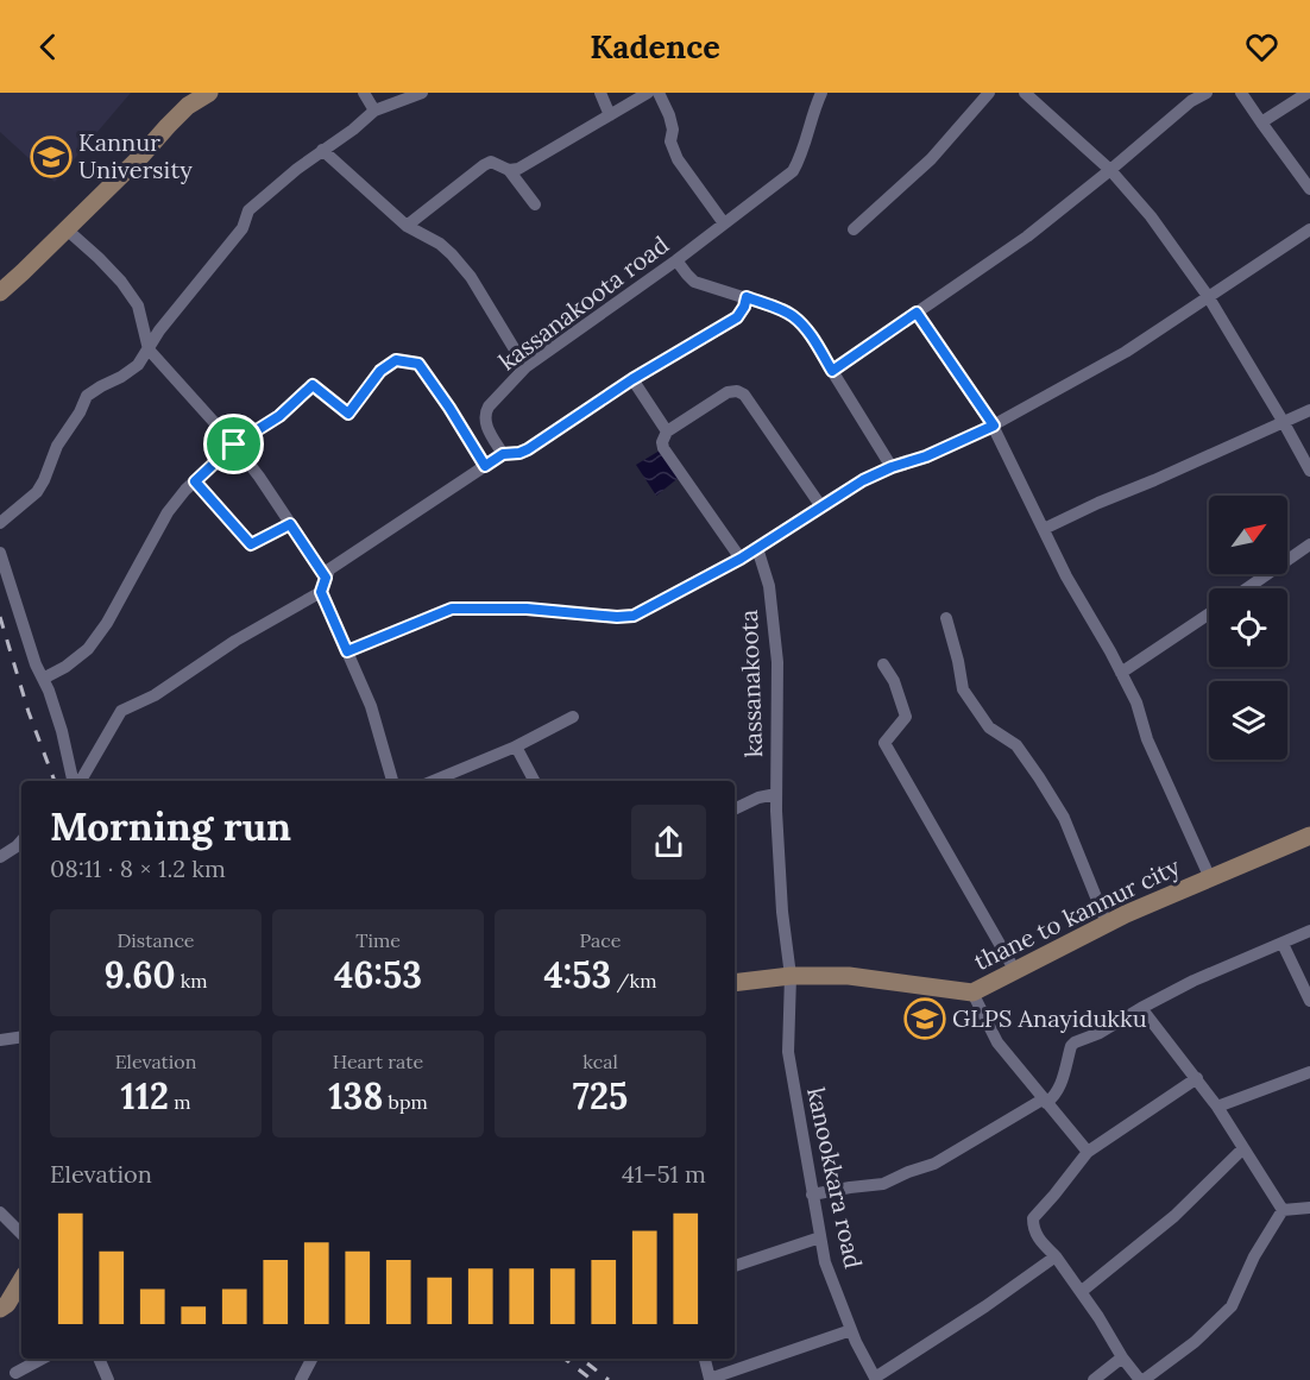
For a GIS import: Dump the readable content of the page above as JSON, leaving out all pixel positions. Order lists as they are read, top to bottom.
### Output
{
  "streets": {
    "street": [
      "kassanakoota road",
      "kassanakoota",
      "thane to kannur city",
      "kanookkara road"
    ]
  },
  "crossings": [
    ["kassanakoota", "thane to kannur city"],
    ["kassanakoota", "kanookkara road"],
    ["thane to kannur city", "kanookkara road"]
  ],
  "places": {
    "school or university": ["Kannur University", "GLPS Anayidukku"]
  },
  "north": "top right",
  "page": {
    "header": "Kadence",
    "heading": ["Morning run", "08:11 · 8 × 1.2 km"],
    "stats": [
      ["Distance", "9.60 km"],
      ["Time", "46:53"],
      ["Pace", "4:53 /km"],
      ["Elevation", "112 m"],
      ["Heart rate", "138 bpm"],
      ["kcal", "725"]
    ],
    "chart": ["Elevation", "41–51 m"]
  }
}
